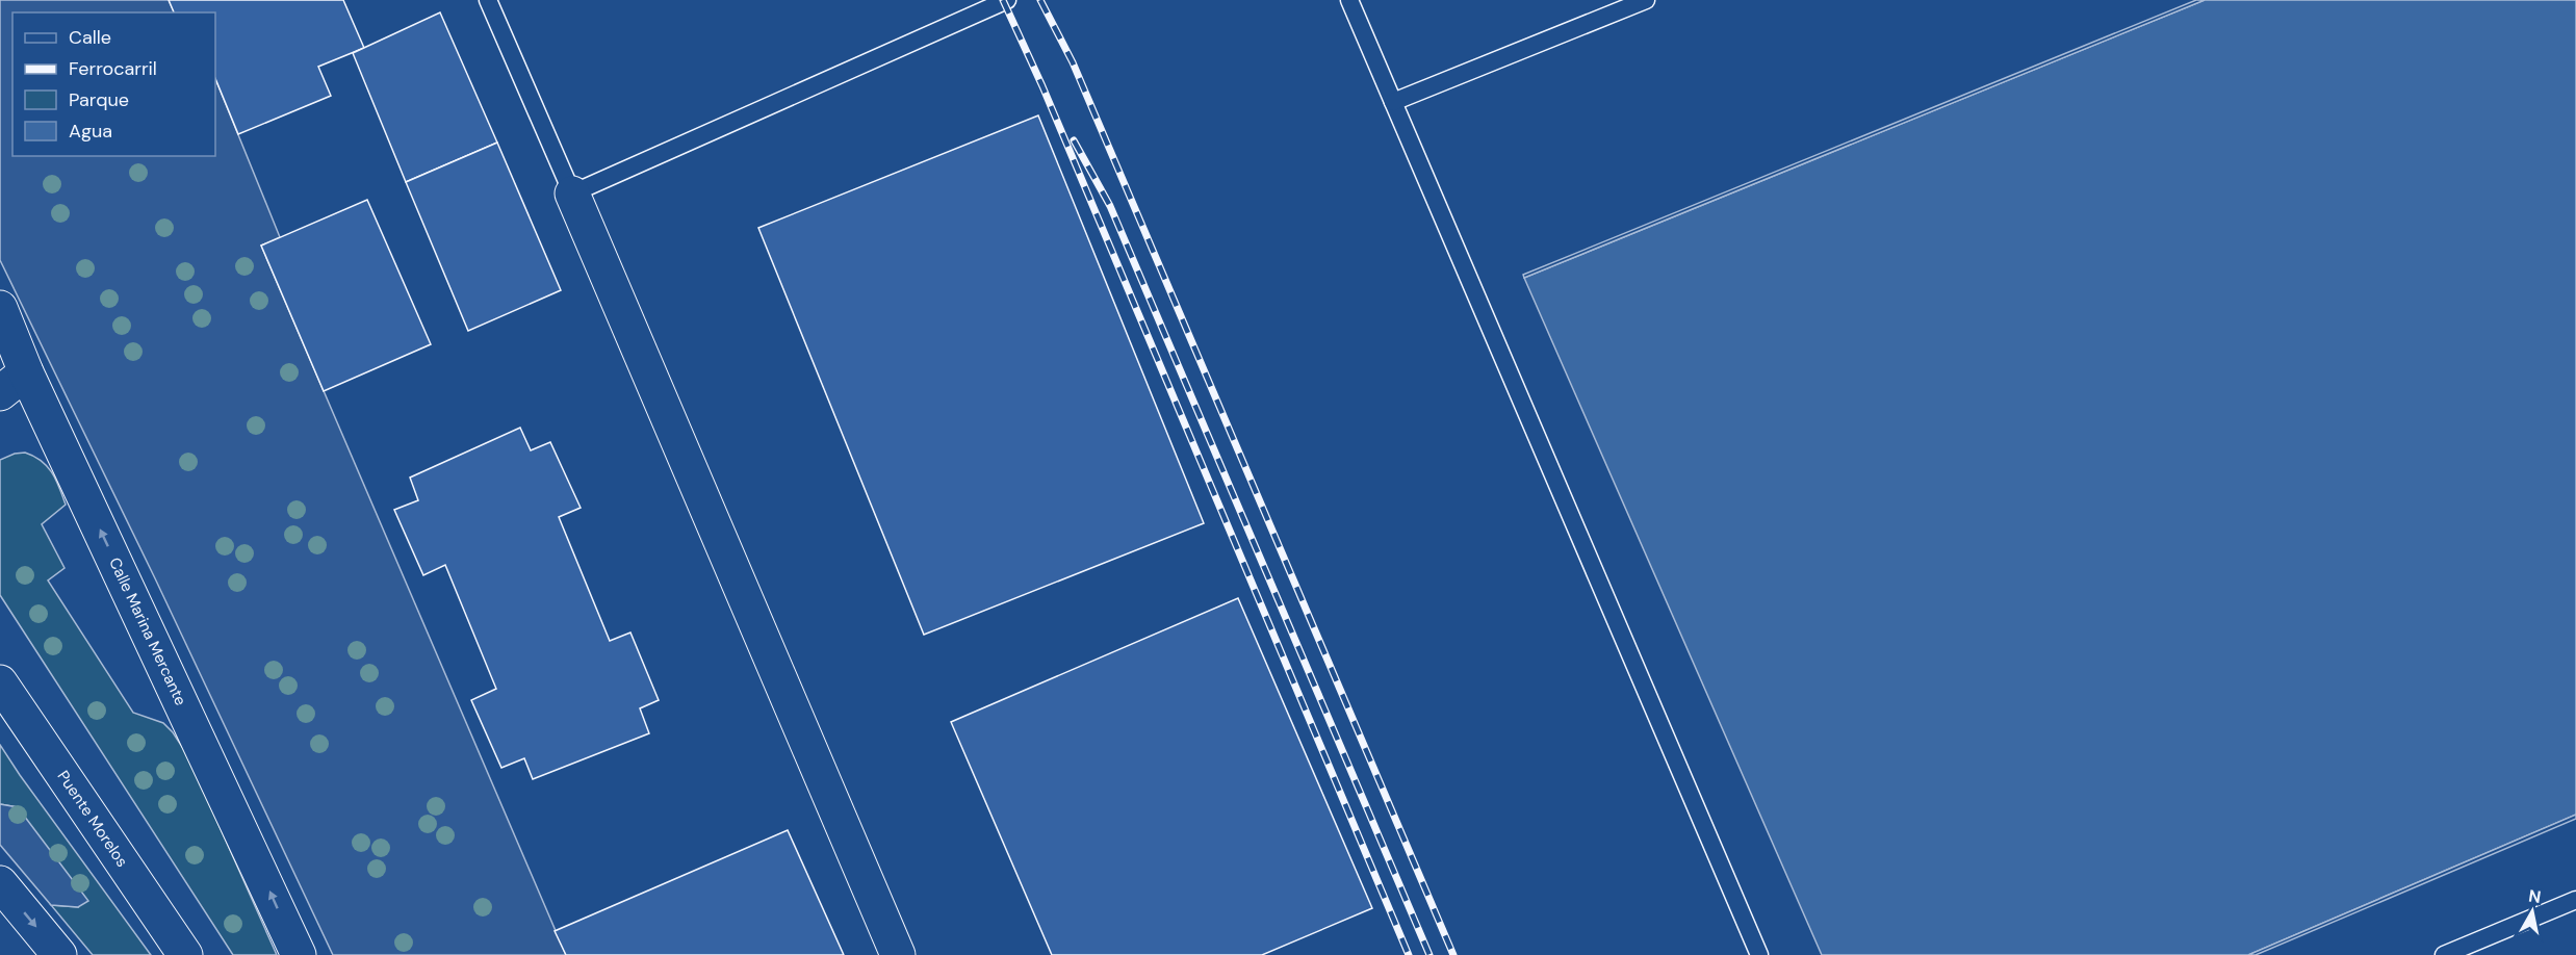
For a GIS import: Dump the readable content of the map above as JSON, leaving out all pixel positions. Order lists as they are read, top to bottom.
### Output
{
  "streets": {
    "main road": ["Calle Marina Mercante", "Puente Morelos"]
  },
  "one_way": ["Calle Marina Mercante"],
  "legend": [
    "Calle",
    "Ferrocarril",
    "Parque",
    "Agua"
  ],
  "north": "top"
}
